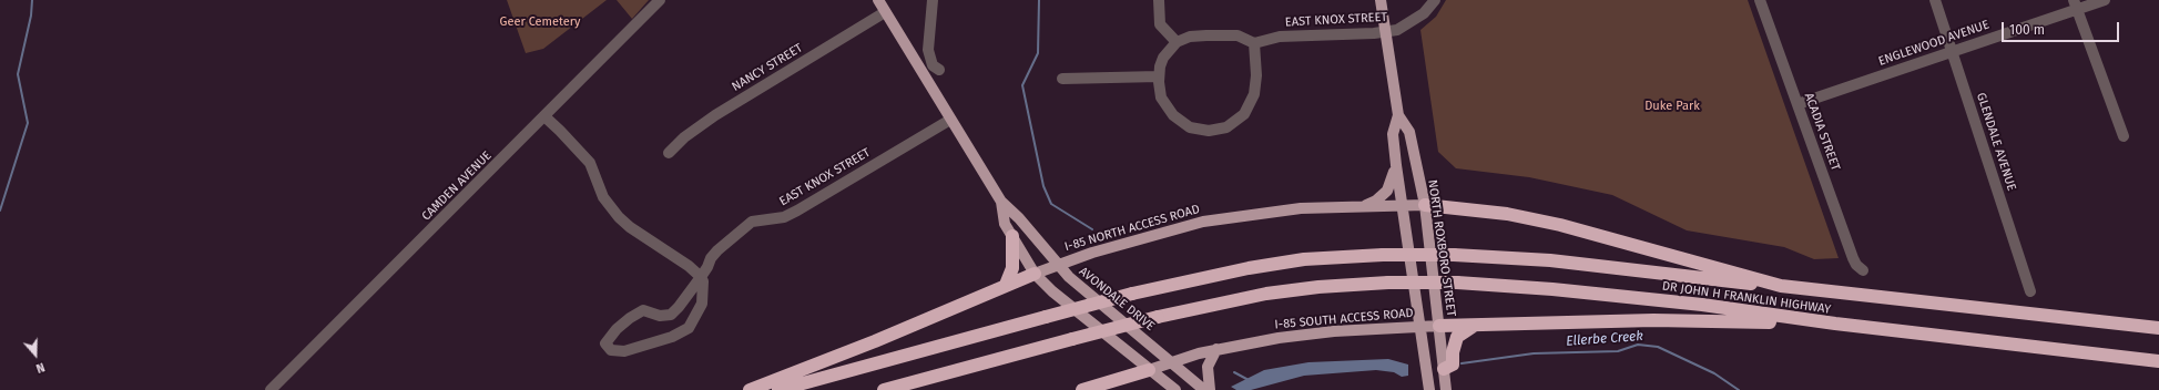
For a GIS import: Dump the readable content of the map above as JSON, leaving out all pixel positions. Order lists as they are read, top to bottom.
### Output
{
  "streets": {
    "highway": ["DR JOHN H FRANKLIN HIGHWAY"],
    "main road": [
      "I-85 NORTH ACCESS ROAD",
      "NORTH ROXBORO STREET",
      "AVONDALE DRIVE",
      "I-85 SOUTH ACCESS ROAD"
    ],
    "street": [
      "EAST KNOX STREET",
      "ENGLEWOOD AVENUE",
      "NANCY STREET",
      "ACADIA STREET",
      "GLENDALE AVENUE",
      "CAMDEN AVENUE"
    ]
  },
  "crossings": [
    ["EAST KNOX STREET", "NORTH ROXBORO STREET"],
    ["EAST KNOX STREET", "AVONDALE DRIVE"],
    ["ENGLEWOOD AVENUE", "ACADIA STREET"],
    ["ENGLEWOOD AVENUE", "GLENDALE AVENUE"],
    ["NANCY STREET", "AVONDALE DRIVE"],
    ["I-85 NORTH ACCESS ROAD", "NORTH ROXBORO STREET"],
    ["I-85 NORTH ACCESS ROAD", "AVONDALE DRIVE"],
    ["NORTH ROXBORO STREET", "I-85 SOUTH ACCESS ROAD"],
    ["AVONDALE DRIVE", "I-85 SOUTH ACCESS ROAD"]
  ],
  "water": ["Ellerbe Creek"],
  "parks": ["Geer Cemetery", "Duke Park"],
  "scale_bar": "100 m",
  "north": "bottom"
}
